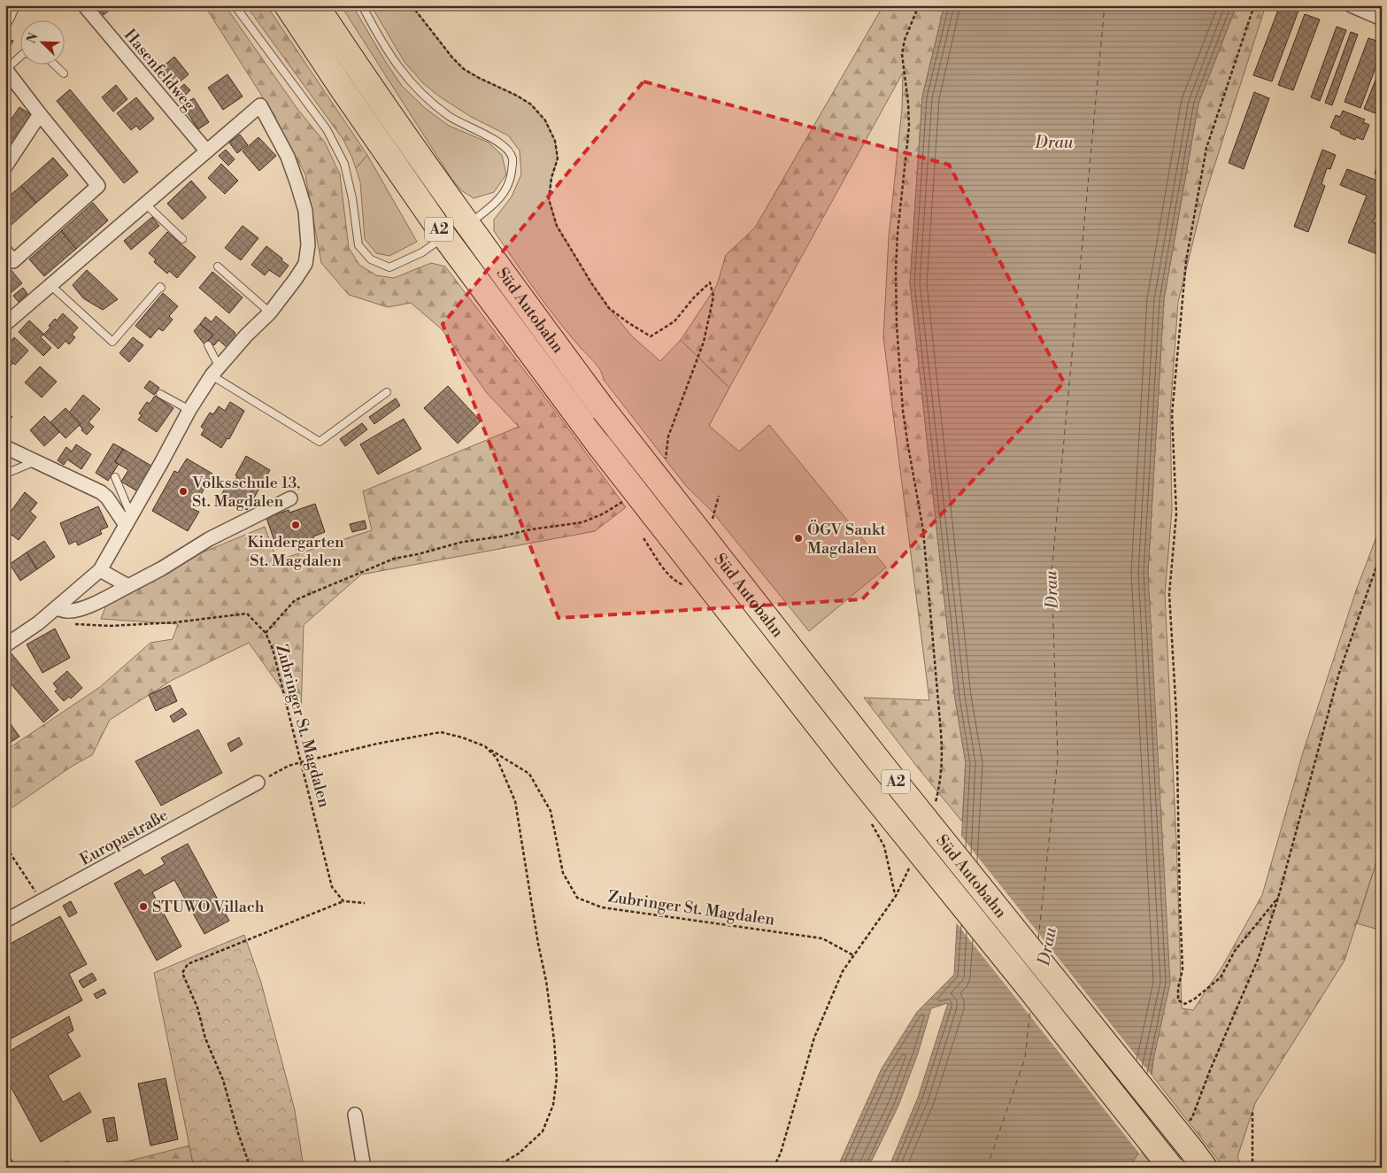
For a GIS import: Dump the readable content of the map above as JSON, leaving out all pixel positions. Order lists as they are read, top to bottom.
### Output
{
  "streets": {
    "highway": ["A2", "Süd Autobahn"],
    "street": ["Hasenfeldweg", "Europastraße"],
    "path": ["Zubringer St. Magdalen"]
  },
  "crossings": [
    ["Zubringer St. Magdalen", "Europastraße"]
  ],
  "water": ["Drau"],
  "places": [
    "Volksschule 13, St. Magdalen",
    "Kindergarten St. Magdalen",
    "ÖGV Sankt Magdalen",
    "STUWO Villach"
  ],
  "north": "top left"
}
